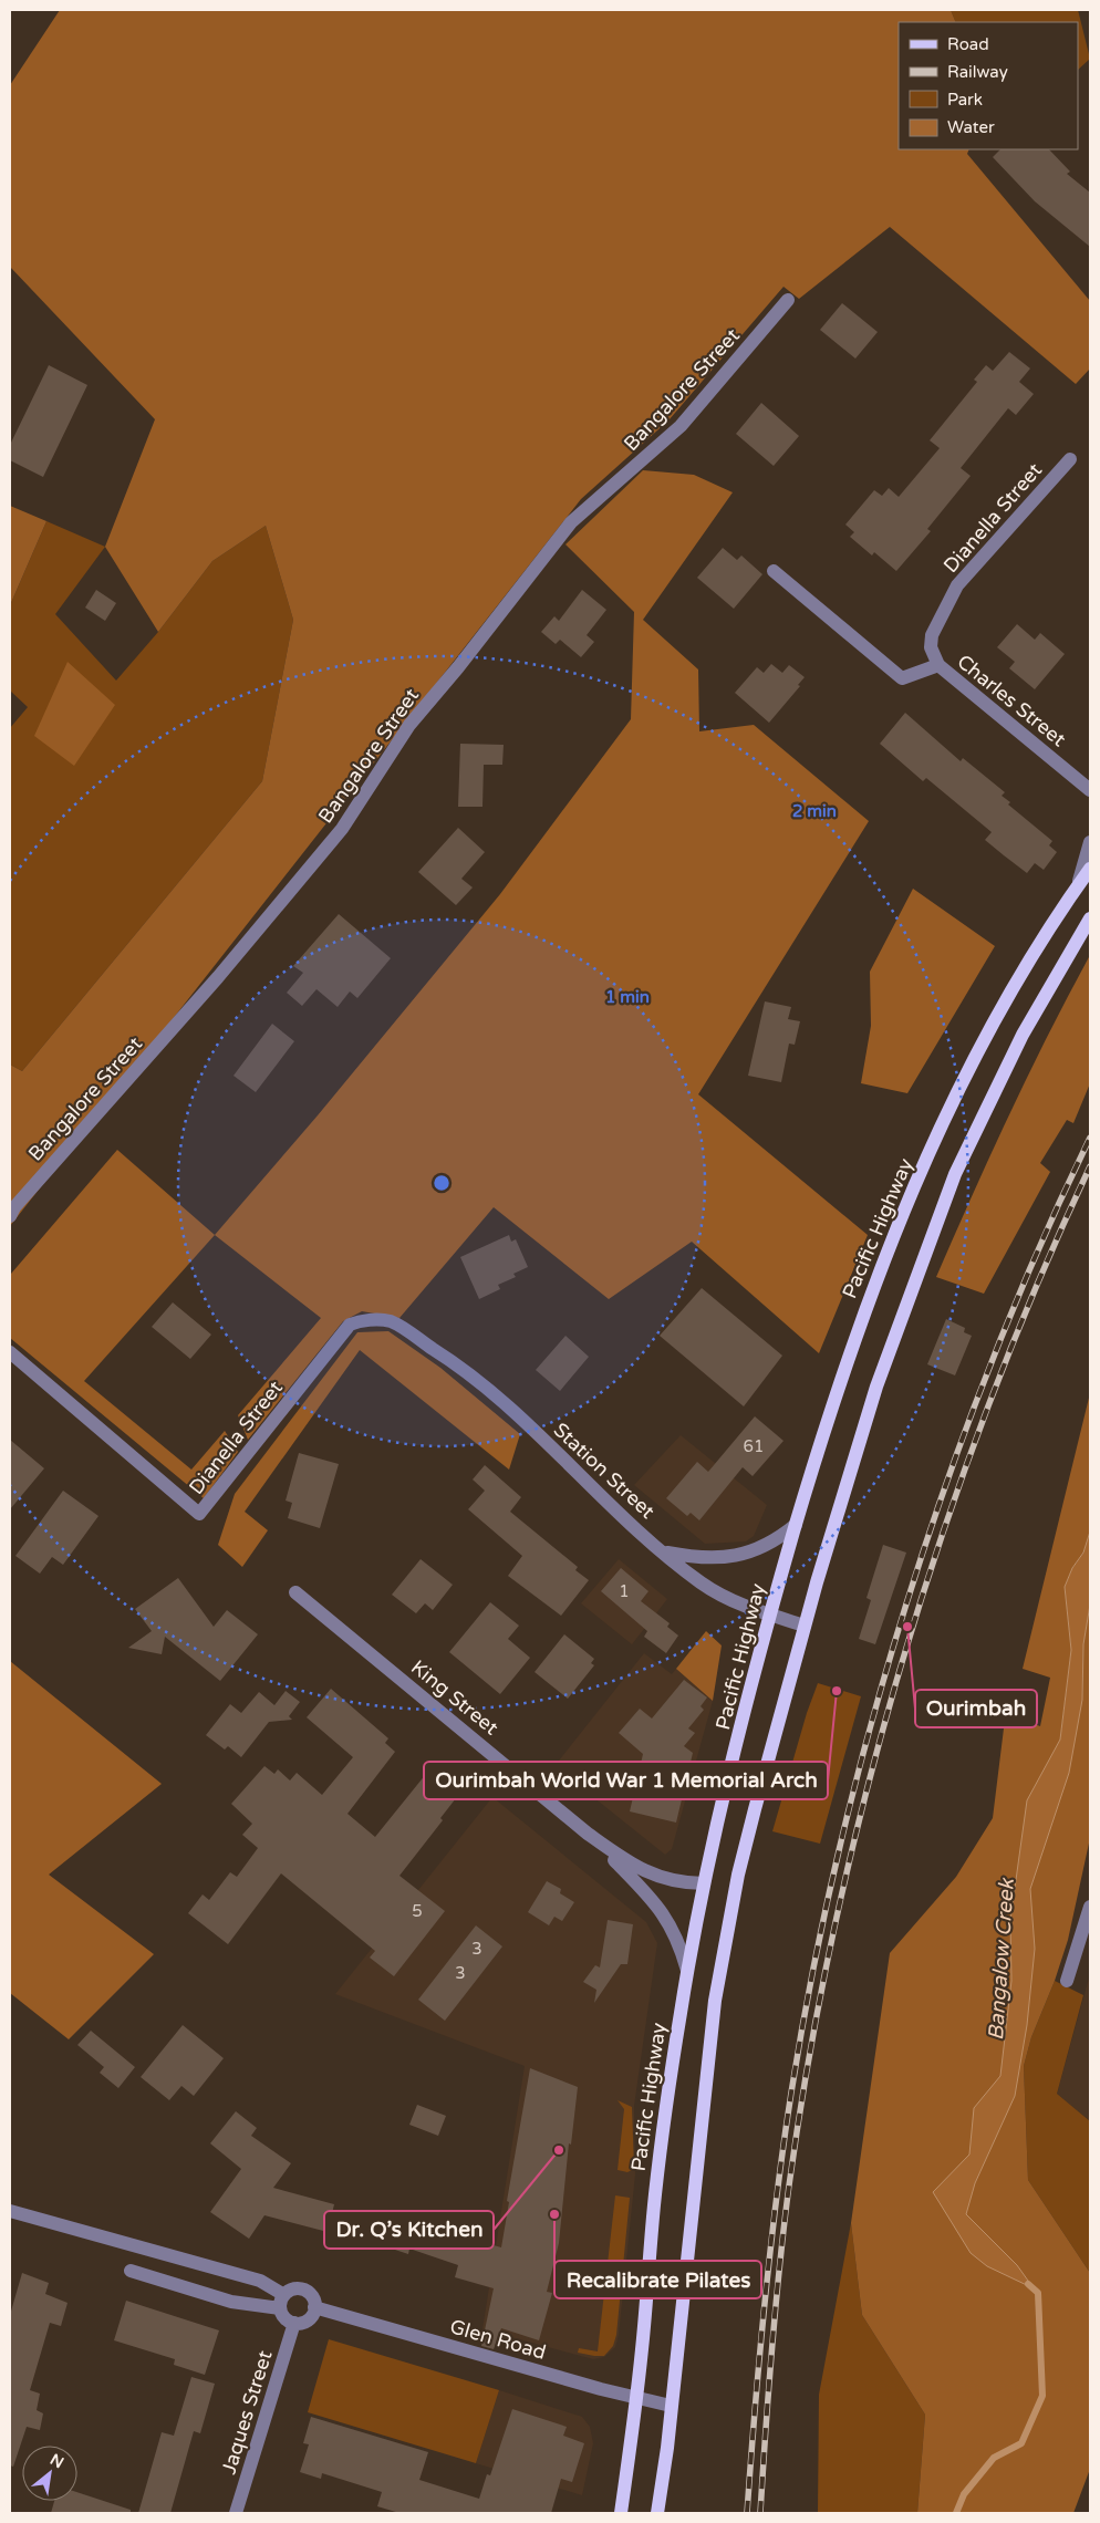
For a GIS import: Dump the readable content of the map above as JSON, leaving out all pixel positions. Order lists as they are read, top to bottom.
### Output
{
  "streets": {
    "main road": ["Pacific Highway"],
    "street": [
      "Bangalore Street",
      "Dianella Street",
      "Charles Street",
      "Station Street",
      "King Street",
      "Glen Road",
      "Jaques Street"
    ]
  },
  "crossings": [
    ["Dianella Street", "Charles Street"],
    ["Dianella Street", "Station Street"],
    ["Pacific Highway", "Station Street"],
    ["Pacific Highway", "King Street"],
    ["Pacific Highway", "Glen Road"],
    ["Glen Road", "Jaques Street"]
  ],
  "water": ["Bangalow Creek"],
  "places": [
    "Ourimbah",
    "Ourimbah World War 1 Memorial Arch",
    "Dr. Q’s Kitchen",
    "Recalibrate Pilates"
  ],
  "house_numbers": [
    "61",
    "1",
    "5",
    "3",
    "3"
  ],
  "legend": [
    "Road",
    "Railway",
    "Park",
    "Water"
  ],
  "north": "top right",
  "rings": ["2 min", "1 min"]
}
